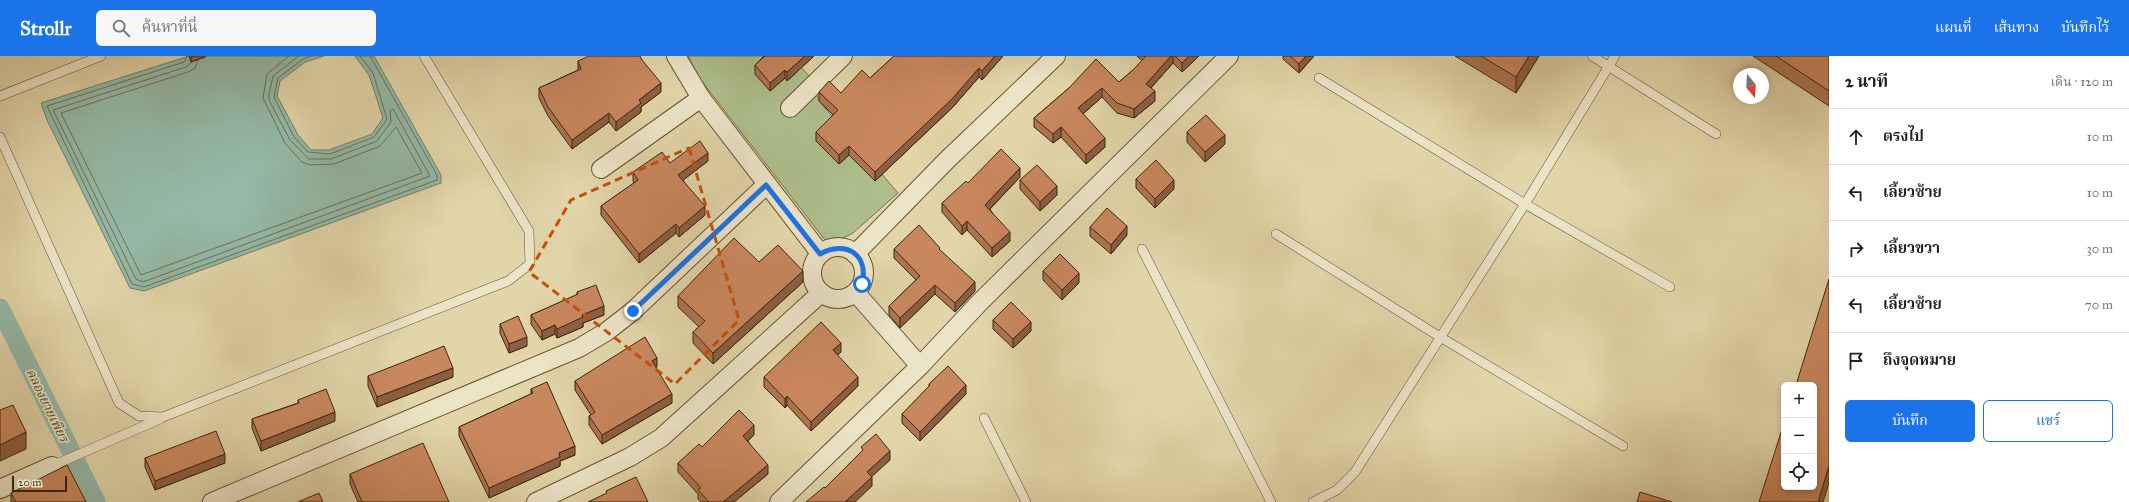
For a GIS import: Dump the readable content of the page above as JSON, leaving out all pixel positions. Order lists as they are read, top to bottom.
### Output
{
  "water": ["คลองยายเพียร"],
  "scale_bar": "20 m",
  "north": "bottom",
  "page": {
    "header": "Strollr",
    "search": "ค้นหาที่นี่",
    "nav": ["แผนที่", "เส้นทาง", "บันทึกไว้"],
    "heading": ["2 นาที", "เดิน · 120 m"],
    "list": [
      ["ตรงไป", "10 m"],
      ["เลี้ยวซ้าย", "10 m"],
      ["เลี้ยวขวา", "30 m"],
      ["เลี้ยวซ้าย", "70 m"],
      "ถึงจุดหมาย"
    ],
    "map_buttons": ["+", "−"],
    "buttons": ["บันทึก", "แชร์"],
    "scale": "20 m"
  }
}
